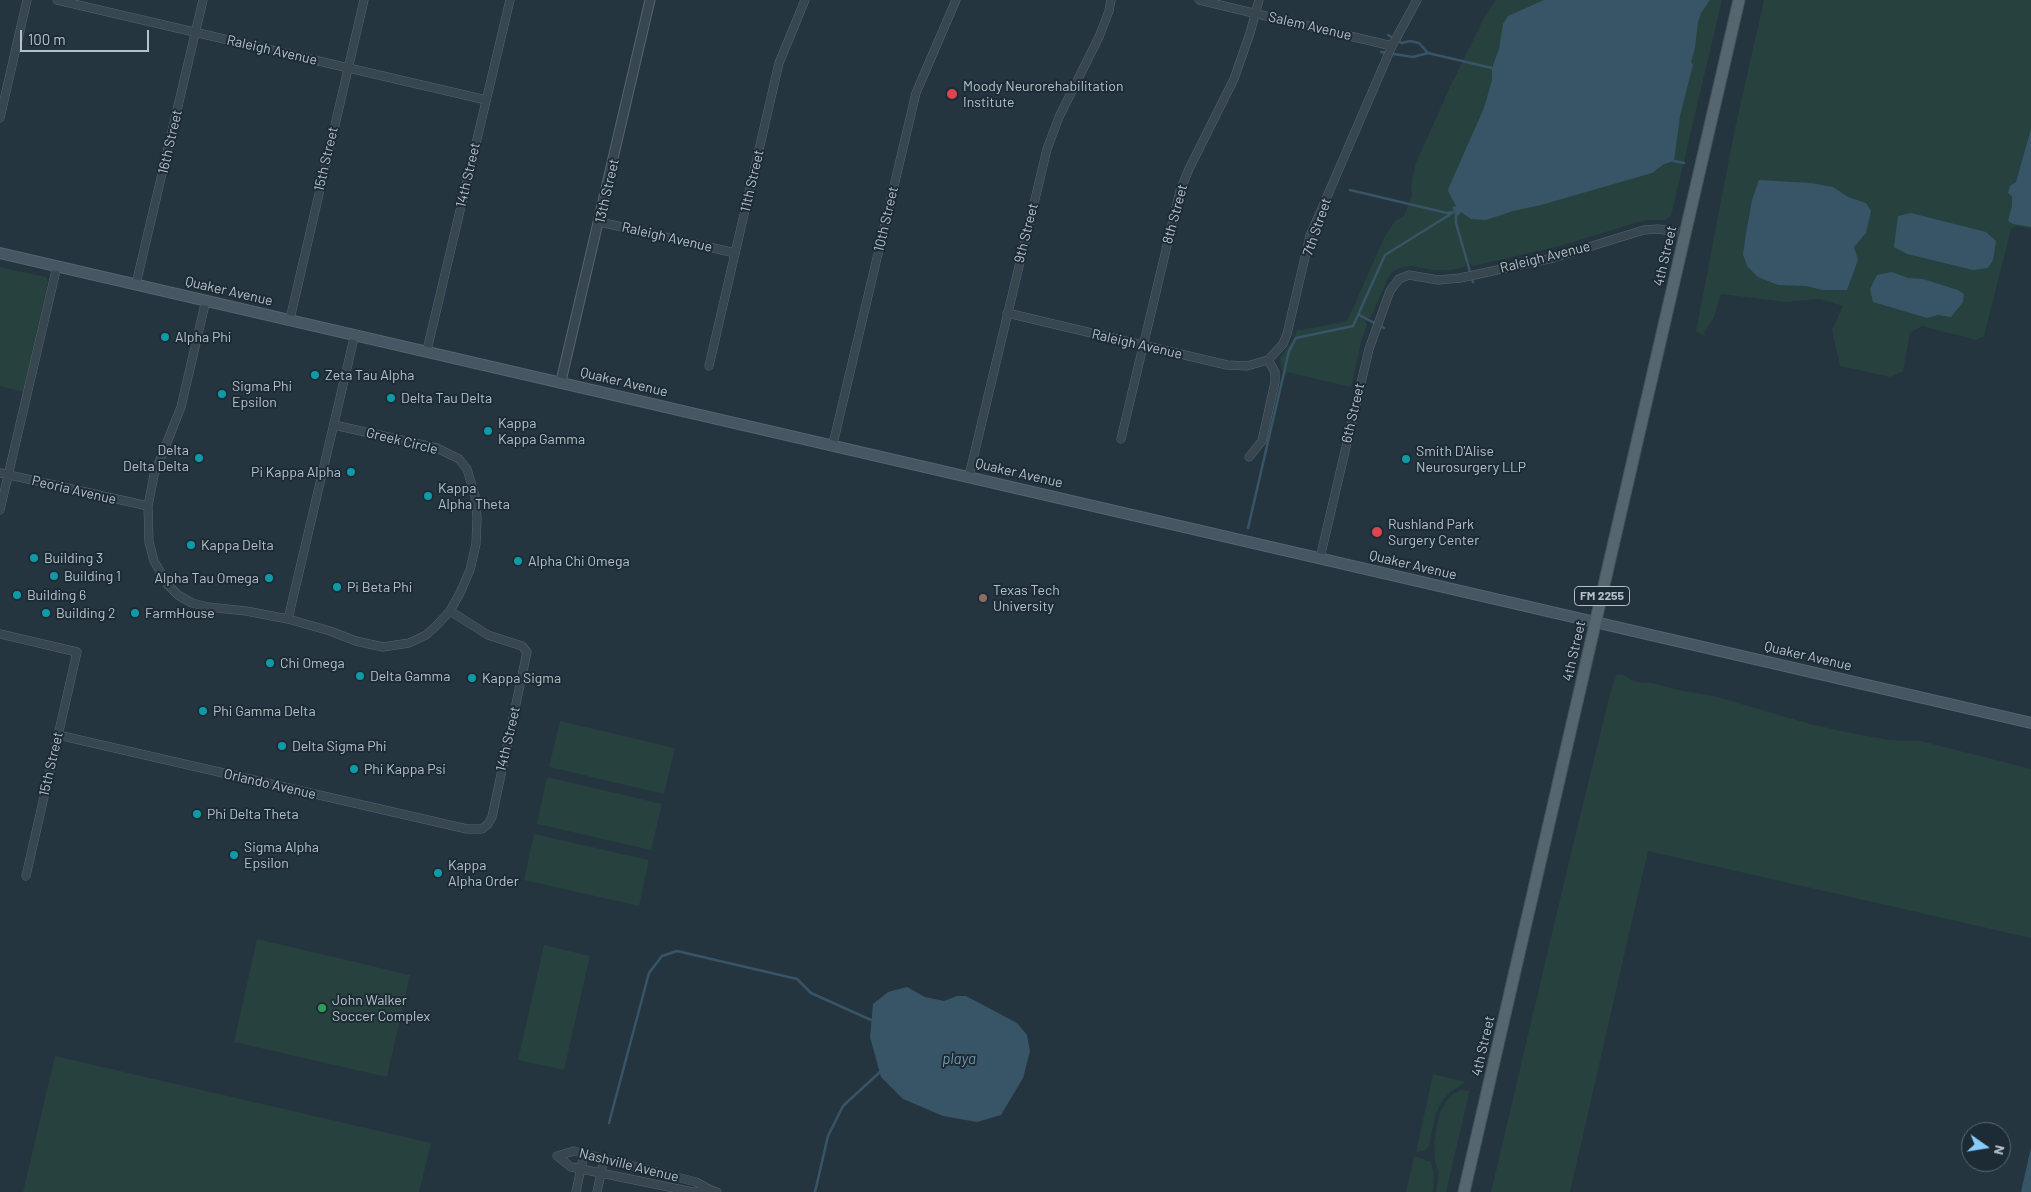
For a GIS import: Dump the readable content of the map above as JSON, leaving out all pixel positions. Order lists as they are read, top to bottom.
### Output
{
  "streets": {
    "main road": ["4th Street", "Quaker Avenue", "FM 2255"],
    "street": [
      "Salem Avenue",
      "Raleigh Avenue",
      "16th Street",
      "15th Street",
      "14th Street",
      "11th Street",
      "13th Street",
      "8th Street",
      "10th Street",
      "7th Street",
      "9th Street",
      "6th Street",
      "Greek Circle",
      "Peoria Avenue",
      "Orlando Avenue",
      "Nashville Avenue"
    ]
  },
  "crossings": [
    ["Salem Avenue", "8th Street"],
    ["Salem Avenue", "7th Street"],
    ["Raleigh Avenue", "16th Street"],
    ["Raleigh Avenue", "15th Street"],
    ["Raleigh Avenue", "14th Street"],
    ["Raleigh Avenue", "11th Street"],
    ["Raleigh Avenue", "13th Street"],
    ["Raleigh Avenue", "8th Street"],
    ["Raleigh Avenue", "7th Street"],
    ["Raleigh Avenue", "9th Street"],
    ["Raleigh Avenue", "4th Street"],
    ["Raleigh Avenue", "6th Street"],
    ["16th Street", "Quaker Avenue"],
    ["15th Street", "Quaker Avenue"],
    ["15th Street", "Orlando Avenue"],
    ["14th Street", "Quaker Avenue"],
    ["14th Street", "Greek Circle"],
    ["14th Street", "Orlando Avenue"],
    ["13th Street", "Quaker Avenue"],
    ["10th Street", "Quaker Avenue"],
    ["9th Street", "Quaker Avenue"],
    ["4th Street", "Quaker Avenue"],
    ["Quaker Avenue", "6th Street"],
    ["Quaker Avenue", "Greek Circle"],
    ["Greek Circle", "Peoria Avenue"]
  ],
  "water": ["playa"],
  "places": [
    "Moody Neurorehabilitation Institute",
    "Alpha Phi",
    "Zeta Tau Alpha",
    "Sigma Phi Epsilon",
    "Delta Tau Delta",
    "Kappa Kappa Gamma",
    "Delta Delta Delta",
    "Smith D'Alise Neurosurgery LLP",
    "Pi Kappa Alpha",
    "Kappa Alpha Theta",
    "Rushland Park Surgery Center",
    "Kappa Delta",
    "Building 3",
    "Alpha Chi Omega",
    "Building 1",
    "Alpha Tau Omega",
    "Pi Beta Phi",
    "Building 6",
    "Texas Tech University",
    "Building 2",
    "FarmHouse",
    "Chi Omega",
    "Delta Gamma",
    "Kappa Sigma",
    "Phi Gamma Delta",
    "Delta Sigma Phi",
    "Phi Kappa Psi",
    "Phi Delta Theta",
    "Sigma Alpha Epsilon",
    "Kappa Alpha Order",
    "John Walker Soccer Complex"
  ],
  "scale_bar": "100 m",
  "north": "right"
}
